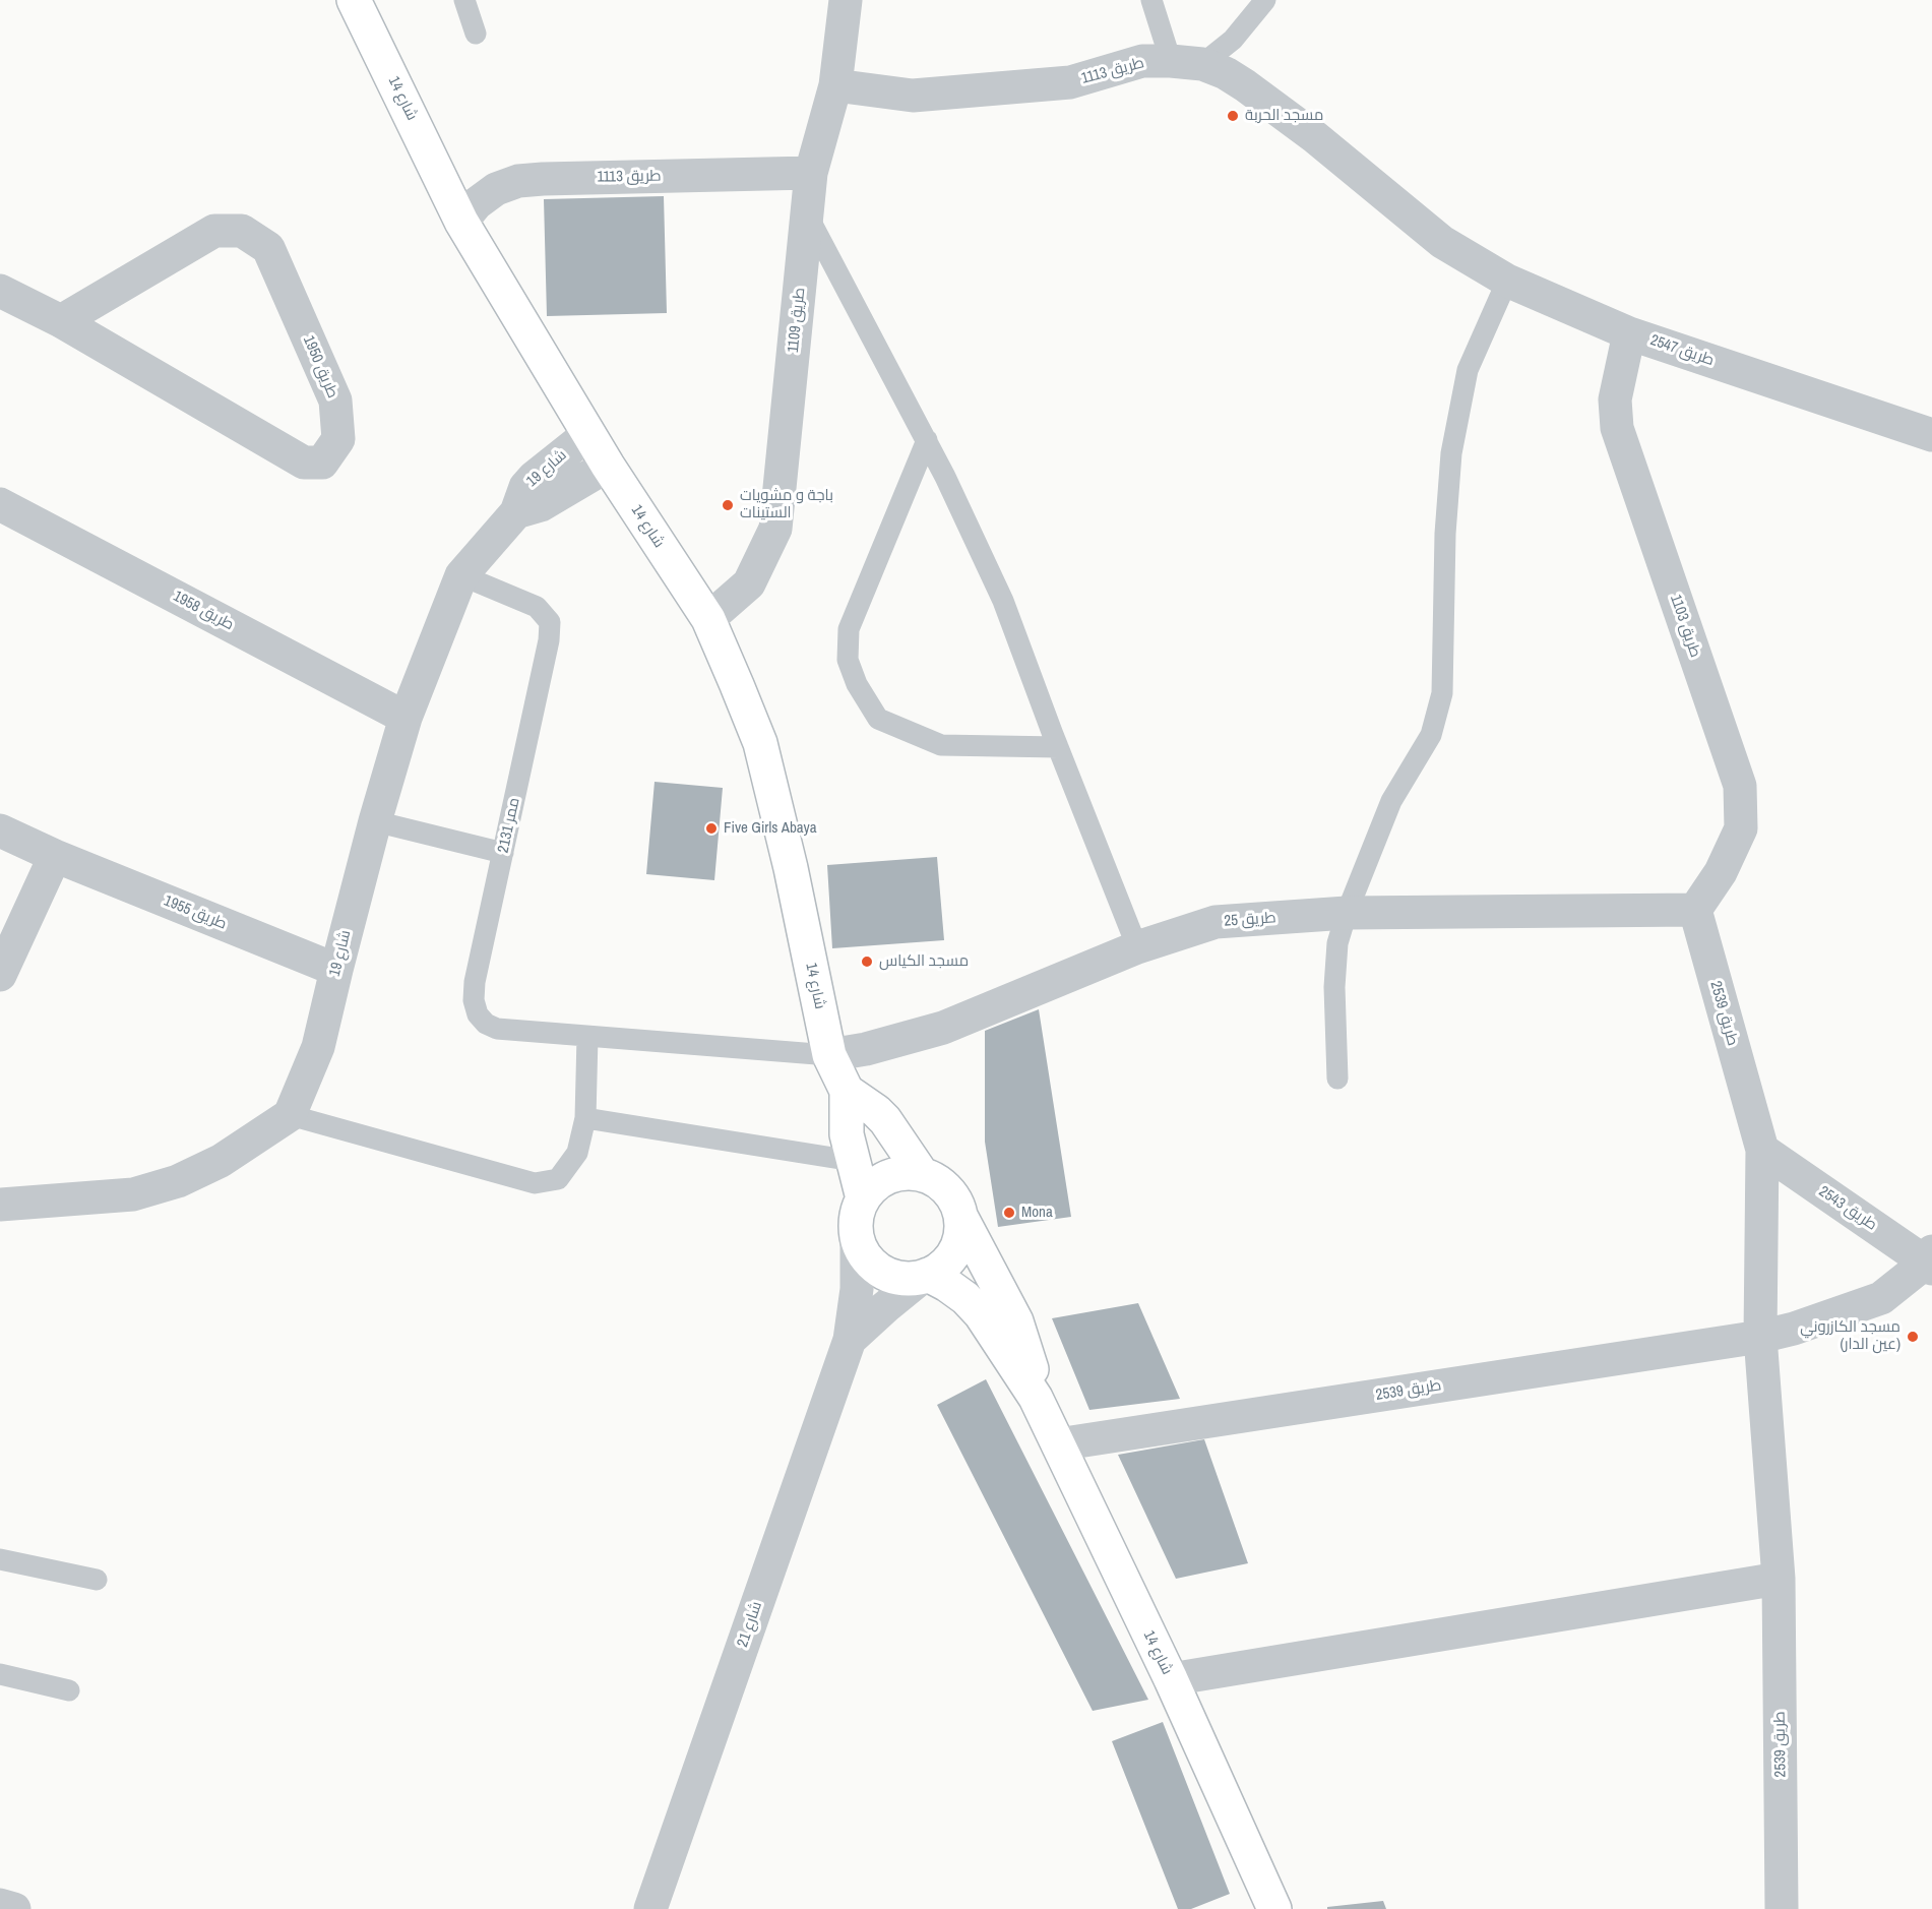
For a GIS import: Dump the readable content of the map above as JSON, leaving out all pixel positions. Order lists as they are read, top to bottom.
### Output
{
  "streets": {
    "street": [
      "طريق 1113",
      "شارع 14",
      "طريق 1109",
      "طريق 2547",
      "طريق 1950",
      "شارع 19",
      "طريق 1958",
      "طريق 1103",
      "طريق 1955",
      "طريق 25",
      "طريق 2539",
      "طريق 2543",
      "شارع 21"
    ],
    "lane": ["ممر 2131"]
  },
  "crossings": [
    ["طريق 1113", "شارع 14"],
    ["طريق 1113", "طريق 1109"],
    ["طريق 1113", "طريق 2547"],
    ["شارع 14", "طريق 1109"],
    ["شارع 14", "شارع 19"],
    ["شارع 14", "ممر 2131"],
    ["شارع 14", "طريق 25"],
    ["شارع 14", "طريق 2539"],
    ["شارع 14", "شارع 21"],
    ["طريق 2547", "طريق 1103"],
    ["شارع 19", "طريق 1958"],
    ["شارع 19", "ممر 2131"],
    ["شارع 19", "طريق 1955"],
    ["طريق 1103", "طريق 25"],
    ["طريق 1103", "طريق 2539"],
    ["ممر 2131", "طريق 25"],
    ["طريق 25", "طريق 2539"],
    ["طريق 2539", "طريق 2543"]
  ],
  "places": [
    "مسجد الحربة",
    "باجة و مشويات الستينات",
    "Five Girls Abaya",
    "مسجد الكياس",
    "Mona",
    "مسجد الكازروني (عين الدار)"
  ]
}
